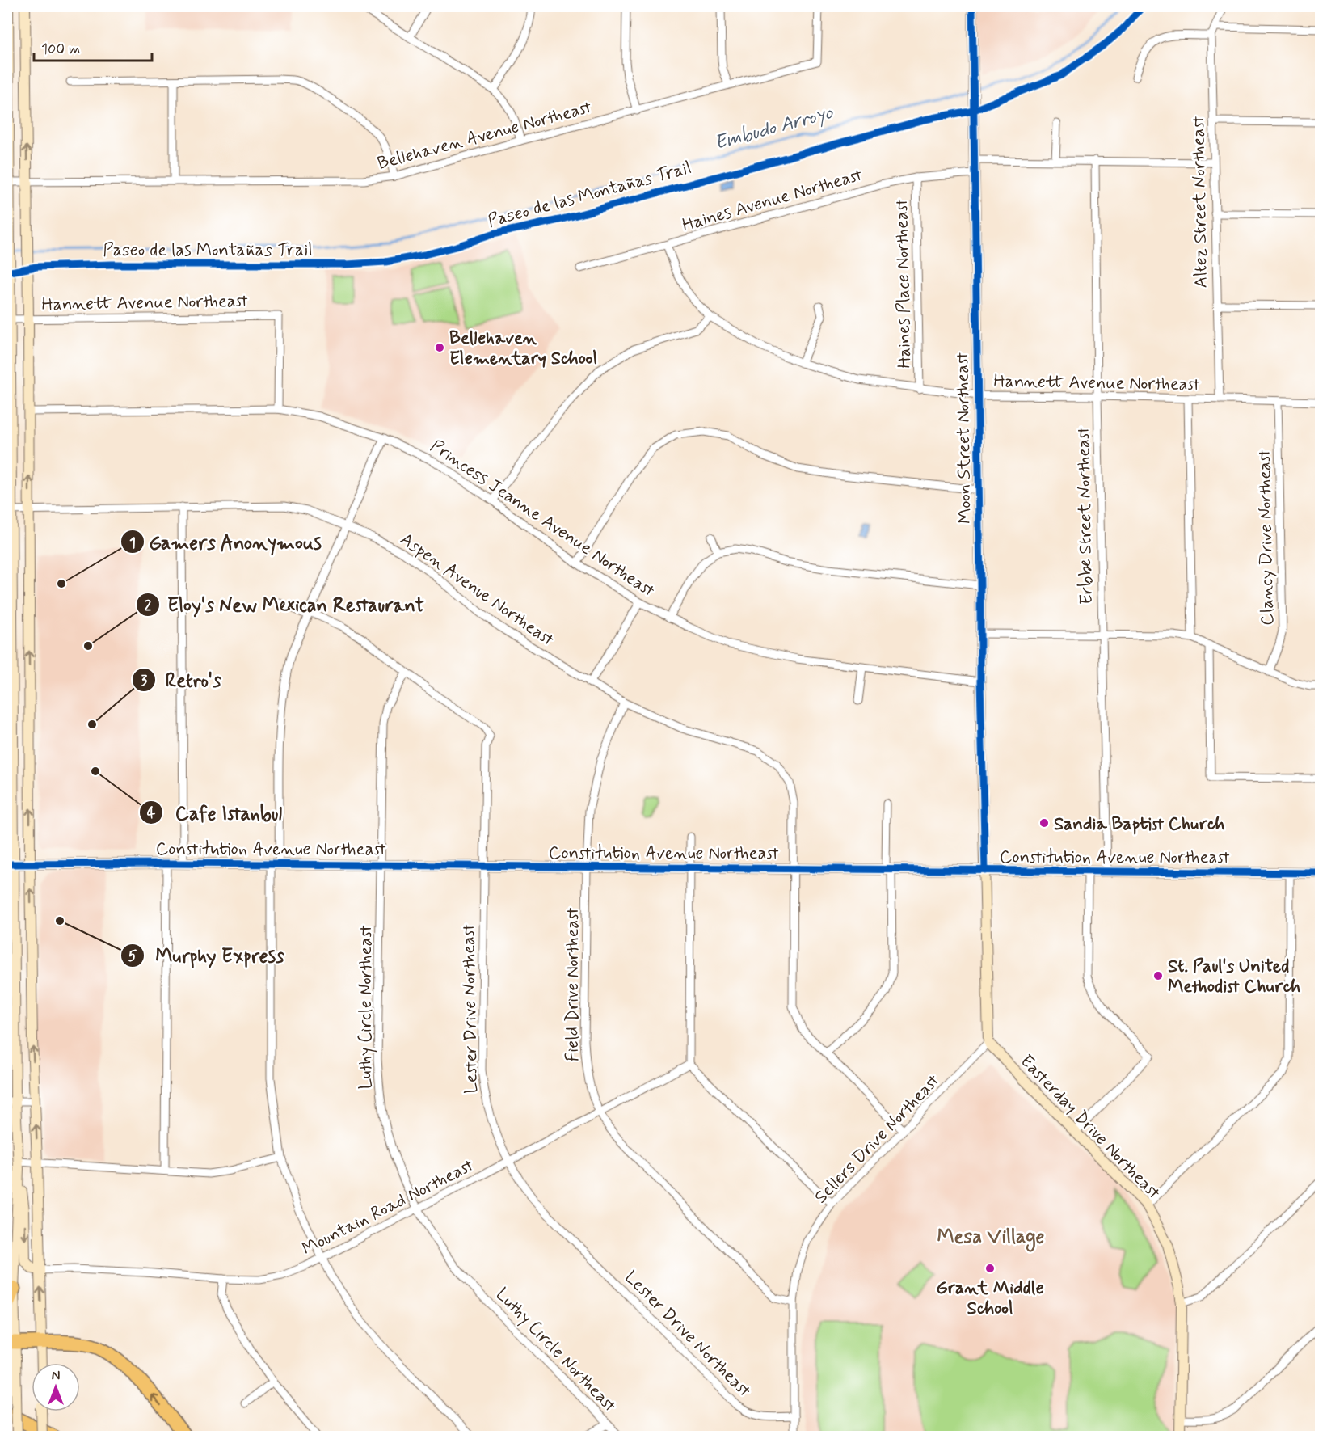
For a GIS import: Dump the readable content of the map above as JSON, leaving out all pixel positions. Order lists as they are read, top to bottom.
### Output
{
  "streets": {
    "main road": ["Moon Street Northeast", "Constitution Avenue Northeast", "Easterday Drive Northeast"],
    "street": [
      "Bellehaven Avenue Northeast",
      "Haines Avenue Northeast",
      "Altez Street Northeast",
      "Haines Place Northeast",
      "Hannett Avenue Northeast",
      "Erbbe Street Northeast",
      "Princess Jeanne Avenue Northeast",
      "Clancy Drive Northeast",
      "Aspen Avenue Northeast",
      "Field Drive Northeast",
      "Luthy Circle Northeast",
      "Lester Drive Northeast",
      "Sellers Drive Northeast",
      "Mountain Road Northeast"
    ],
    "cycle path": ["Paseo de las Montañas Trail"]
  },
  "crossings": [
    ["Haines Avenue Northeast", "Haines Place Northeast"],
    ["Haines Avenue Northeast", "Hannett Avenue Northeast"],
    ["Haines Avenue Northeast", "Moon Street Northeast"],
    ["Altez Street Northeast", "Hannett Avenue Northeast"],
    ["Haines Place Northeast", "Hannett Avenue Northeast"],
    ["Hannett Avenue Northeast", "Moon Street Northeast"],
    ["Hannett Avenue Northeast", "Erbbe Street Northeast"],
    ["Hannett Avenue Northeast", "Princess Jeanne Avenue Northeast"],
    ["Hannett Avenue Northeast", "Clancy Drive Northeast"],
    ["Moon Street Northeast", "Princess Jeanne Avenue Northeast"],
    ["Moon Street Northeast", "Constitution Avenue Northeast"],
    ["Moon Street Northeast", "Easterday Drive Northeast"],
    ["Moon Street Northeast", "Sellers Drive Northeast"],
    ["Erbbe Street Northeast", "Constitution Avenue Northeast"],
    ["Aspen Avenue Northeast", "Constitution Avenue Northeast"],
    ["Aspen Avenue Northeast", "Field Drive Northeast"],
    ["Aspen Avenue Northeast", "Sellers Drive Northeast"],
    ["Constitution Avenue Northeast", "Field Drive Northeast"],
    ["Constitution Avenue Northeast", "Luthy Circle Northeast"],
    ["Constitution Avenue Northeast", "Lester Drive Northeast"],
    ["Field Drive Northeast", "Sellers Drive Northeast"],
    ["Field Drive Northeast", "Mountain Road Northeast"],
    ["Luthy Circle Northeast", "Lester Drive Northeast"],
    ["Luthy Circle Northeast", "Mountain Road Northeast"],
    ["Lester Drive Northeast", "Sellers Drive Northeast"],
    ["Lester Drive Northeast", "Mountain Road Northeast"],
    ["Easterday Drive Northeast", "Sellers Drive Northeast"]
  ],
  "districts": ["Mesa Village"],
  "water": ["Embudo Arroyo"],
  "places": [
    "Bellehaven Elementary School",
    "Gamers Anonymous",
    "Eloy's New Mexican Restaurant",
    "Retro's",
    "Cafe Istanbul",
    "Sandia Baptist Church",
    "Murphy Express",
    "St. Paul's United Methodist Church",
    "Grant Middle School"
  ],
  "scale_bar": "100 m",
  "north": "top"
}
